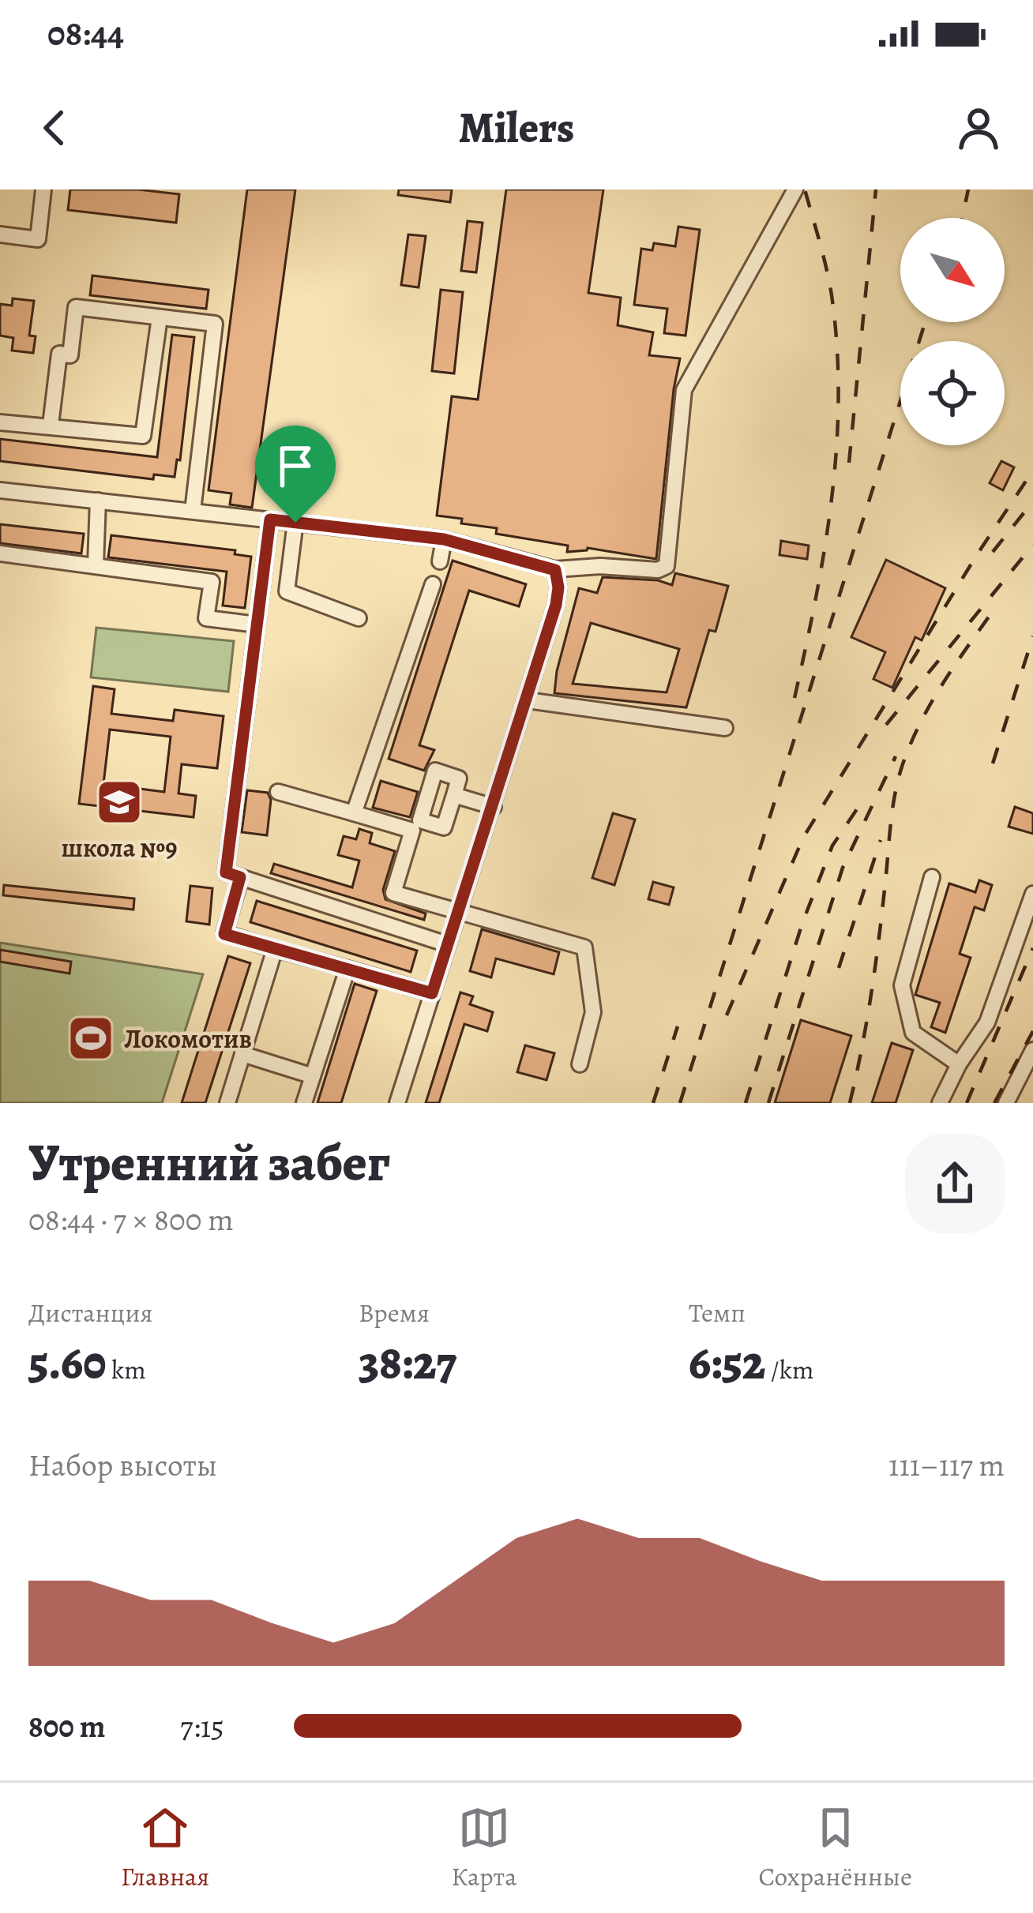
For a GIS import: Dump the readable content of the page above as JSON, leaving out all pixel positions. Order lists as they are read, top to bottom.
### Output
{
  "places": {
    "school or university": ["школа №9"],
    "sports": ["Локомотив"]
  },
  "north": "bottom right",
  "page": {
    "status": "08:44",
    "header": "Milers",
    "heading": ["Утренний забег", "08:44 · 7 × 800 m"],
    "stats": [
      ["Дистанция", "5.60 km"],
      ["Время", "38:27"],
      ["Темп", "6:52 /km"]
    ],
    "chart": ["Набор высоты", "111–117 m"],
    "list": [
      {
        "name": "800 m",
        "note": "7:15"
      }
    ],
    "tabs": ["Главная", "Карта", "Сохранённые"]
  }
}
